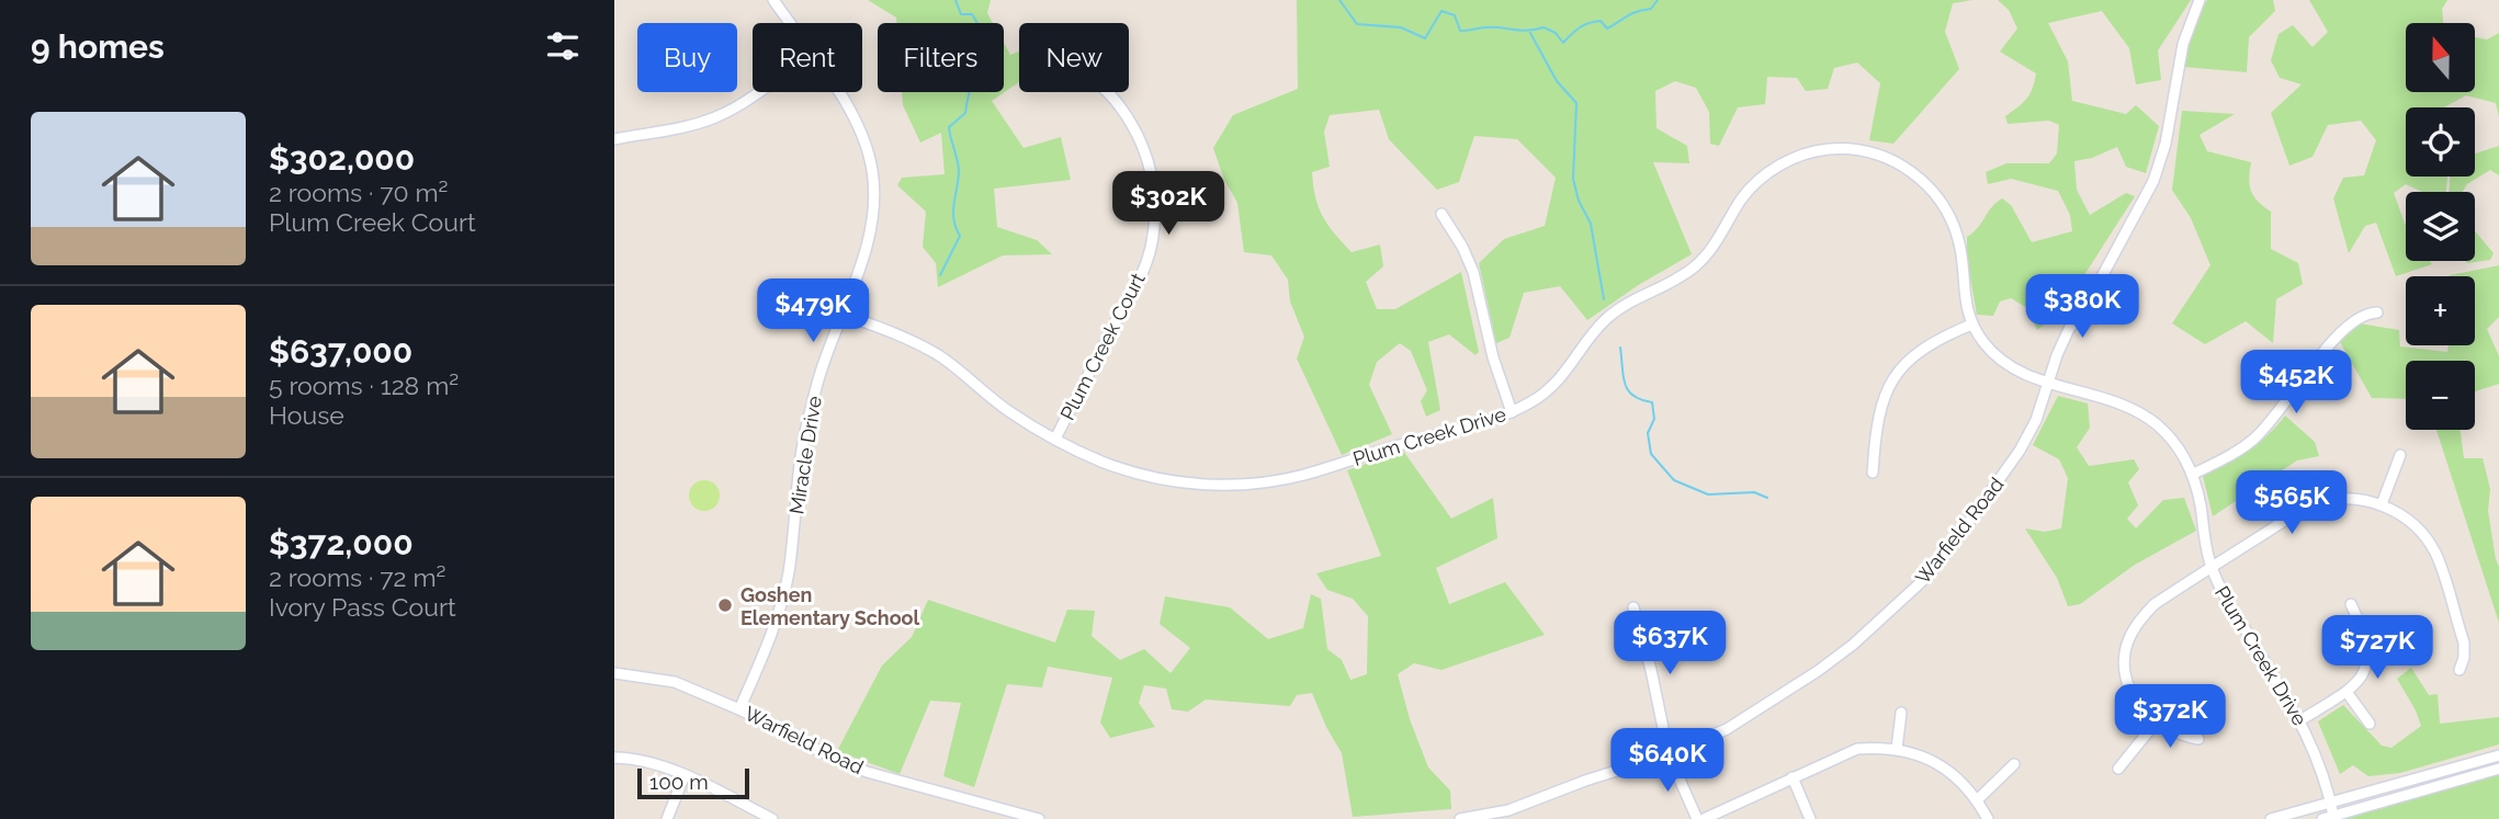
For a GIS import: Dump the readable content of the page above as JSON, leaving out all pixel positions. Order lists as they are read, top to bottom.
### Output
{
  "streets": {
    "street": [
      "Plum Creek Court",
      "Plum Creek Drive",
      "Miracle Drive",
      "Warfield Road"
    ]
  },
  "crossings": [
    ["Plum Creek Court", "Plum Creek Drive"],
    ["Plum Creek Drive", "Miracle Drive"],
    ["Plum Creek Drive", "Warfield Road"],
    ["Miracle Drive", "Warfield Road"]
  ],
  "places": ["Goshen Elementary School"],
  "scale_bar": "100 m",
  "north": "top",
  "page": {
    "heading": "9 homes",
    "map_buttons": ["+", "−"],
    "chip": [
      "Buy",
      "Rent",
      "Filters",
      "New"
    ],
    "list": [
      {
        "name": "$302,000",
        "note": "2 rooms · 70 m² · Plum Creek Court"
      },
      {
        "name": "$637,000",
        "note": "5 rooms · 128 m² · House"
      },
      {
        "name": "$372,000",
        "note": "2 rooms · 72 m² · Ivory Pass Court"
      }
    ],
    "price": [
      "$302K",
      "$380K",
      "$479K",
      "$452K",
      "$565K",
      "$637K",
      "$727K",
      "$372K",
      "$640K"
    ],
    "scale": "100 m"
  }
}
